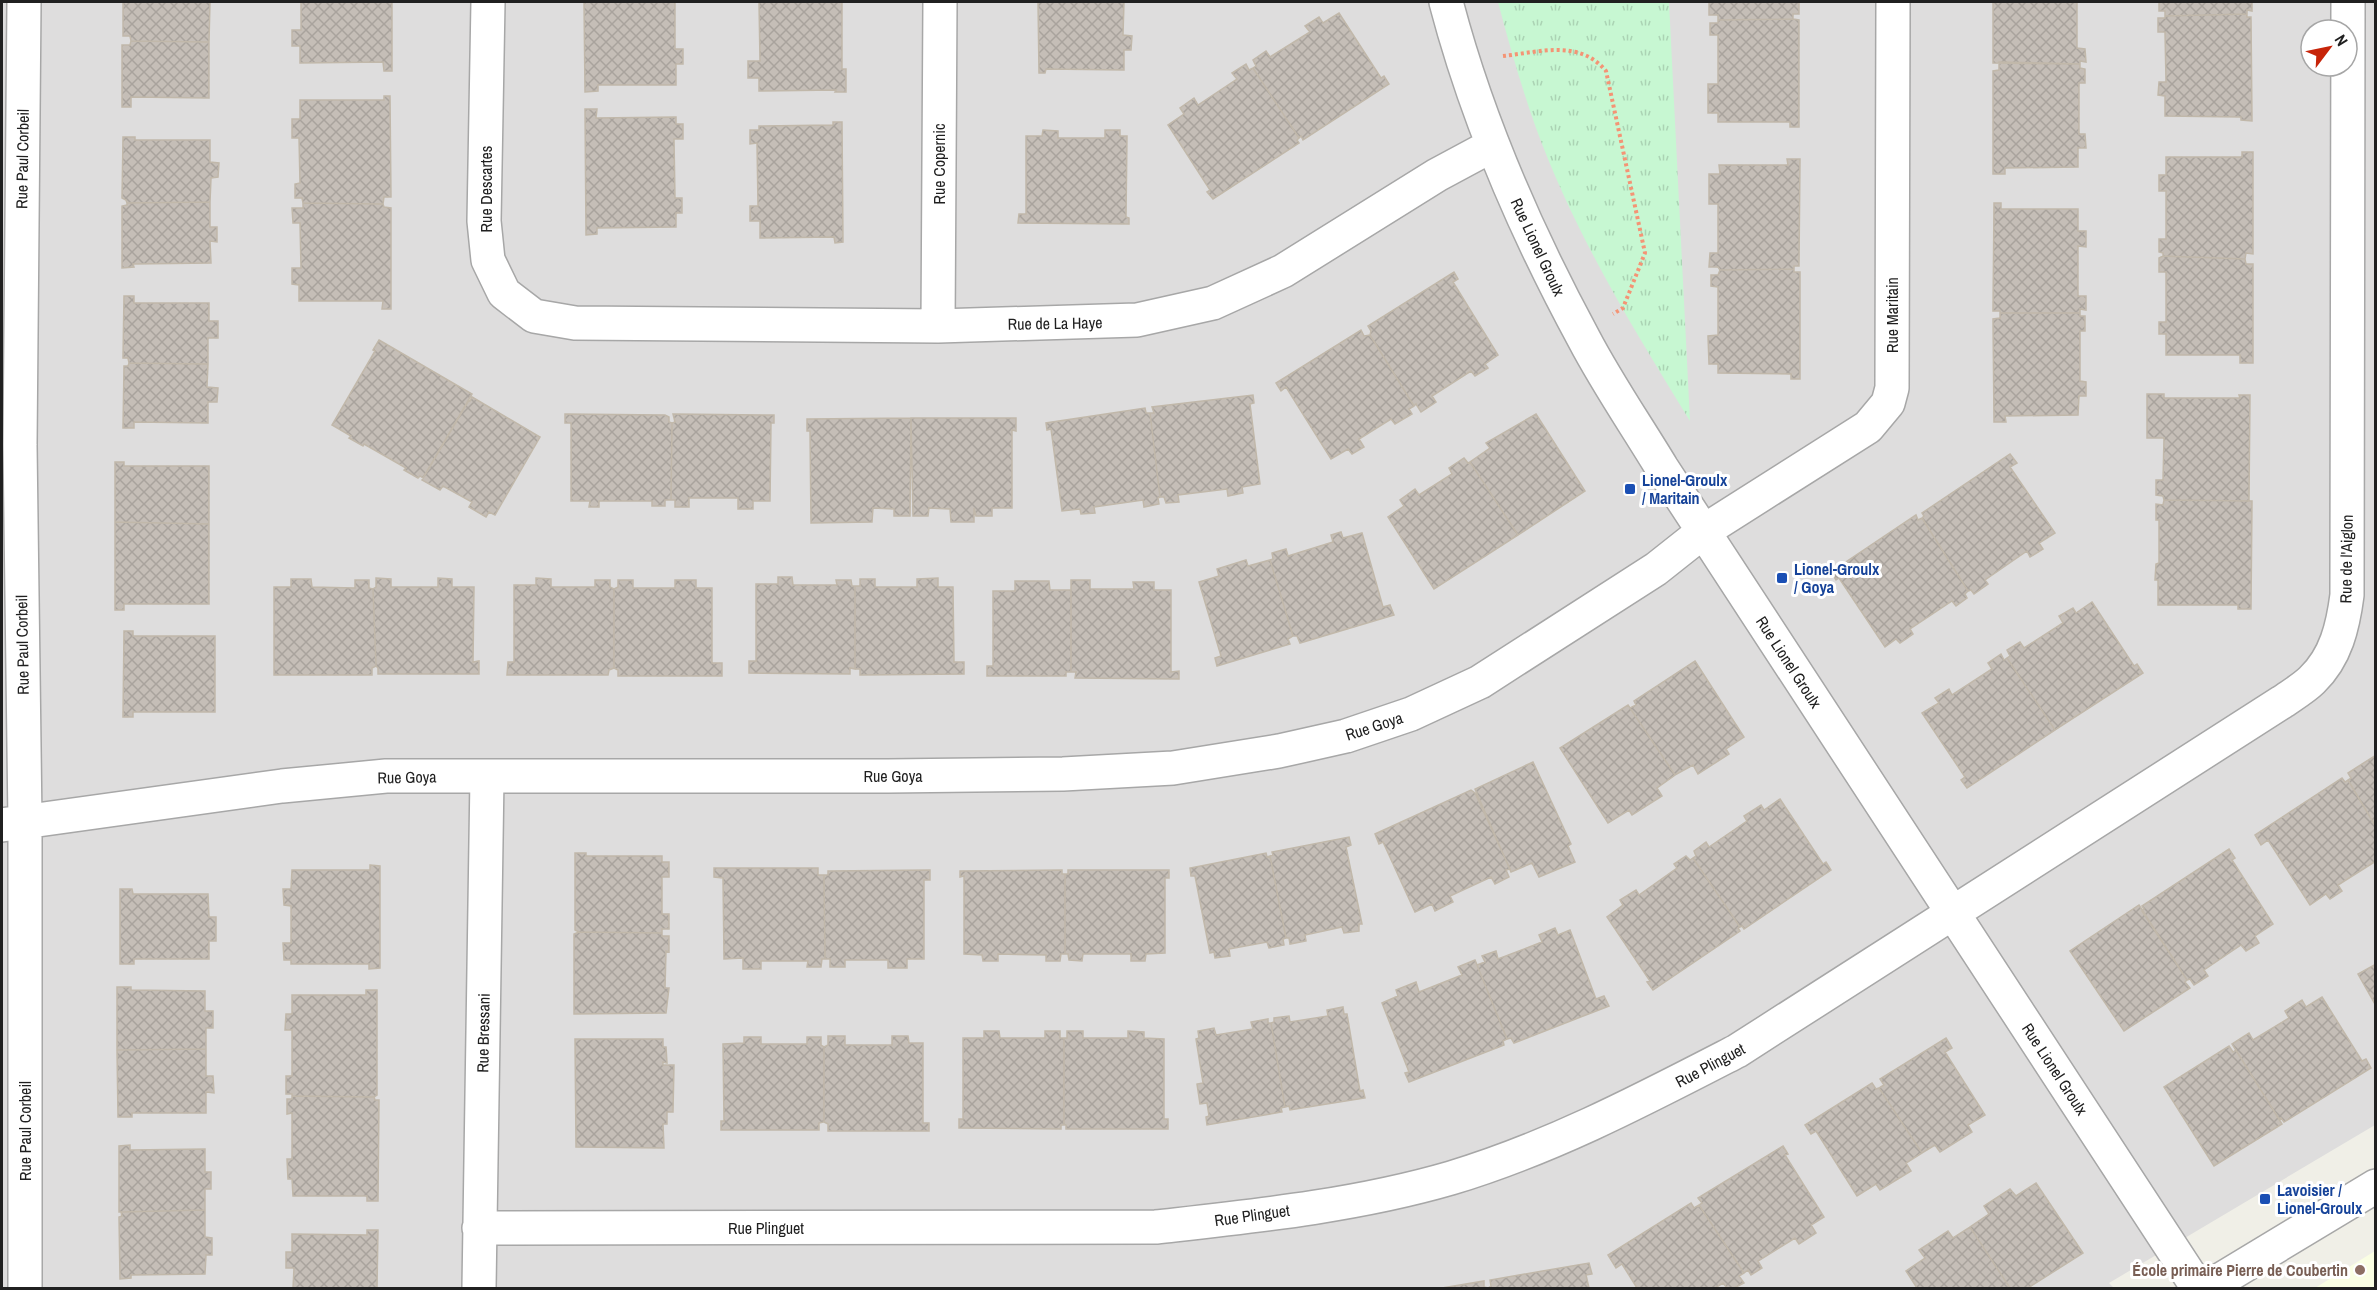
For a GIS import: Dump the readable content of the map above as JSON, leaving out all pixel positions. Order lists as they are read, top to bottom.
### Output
{
  "streets": {
    "street": [
      "Rue Paul Corbeil",
      "Rue Copernic",
      "Rue Descartes",
      "Rue Lionel Groulx",
      "Rue Maritain",
      "Rue de La Haye",
      "Rue de l'Aiglon",
      "Rue Goya",
      "Rue Bressani",
      "Rue Plinguet"
    ]
  },
  "crossings": [
    ["Rue Paul Corbeil", "Rue Goya"],
    ["Rue Copernic", "Rue de La Haye"],
    ["Rue Descartes", "Rue de La Haye"],
    ["Rue Lionel Groulx", "Rue Maritain"],
    ["Rue Lionel Groulx", "Rue de La Haye"],
    ["Rue Lionel Groulx", "Rue de l'Aiglon"],
    ["Rue Lionel Groulx", "Rue Goya"],
    ["Rue Lionel Groulx", "Rue Plinguet"],
    ["Rue Maritain", "Rue Goya"],
    ["Rue de l'Aiglon", "Rue Plinguet"],
    ["Rue Goya", "Rue Bressani"],
    ["Rue Bressani", "Rue Plinguet"]
  ],
  "places": {
    "transit": ["Lionel-Groulx / Maritain", "Lionel-Groulx / Goya", "Lavoisier / Lionel-Groulx"],
    "other": ["École primaire Pierre de Coubertin"]
  },
  "north": "top right"
}
